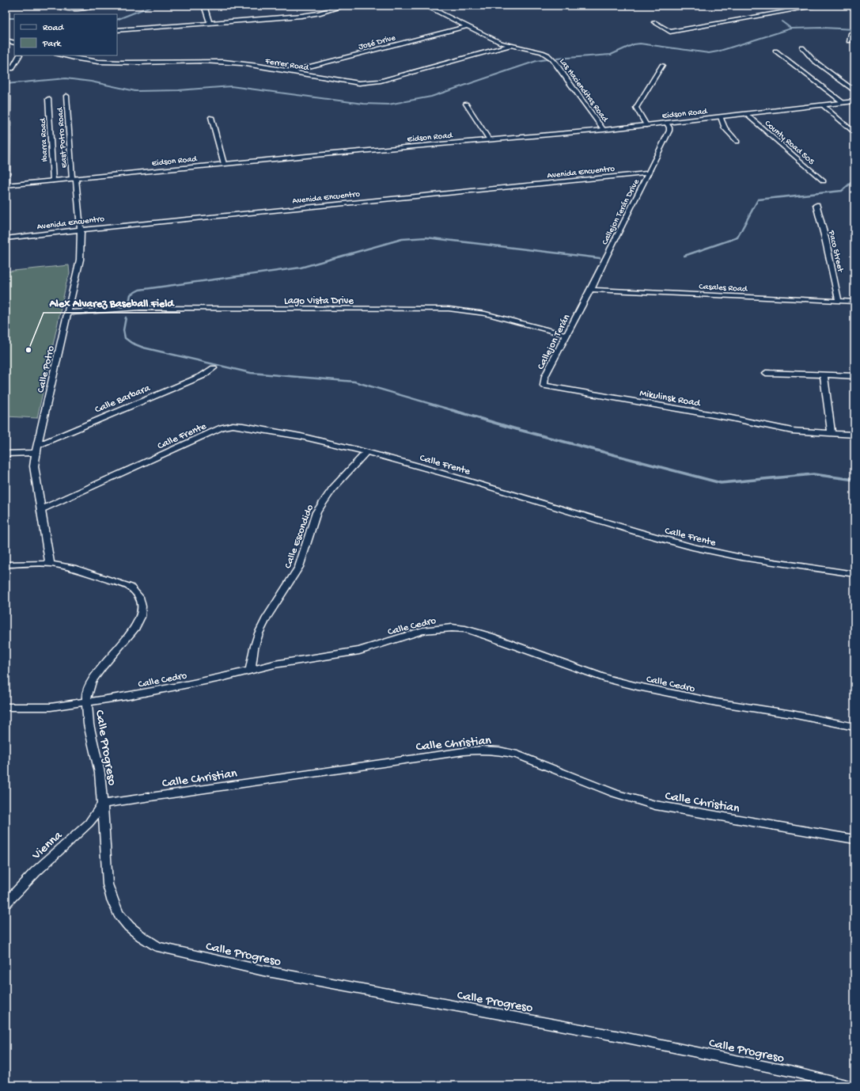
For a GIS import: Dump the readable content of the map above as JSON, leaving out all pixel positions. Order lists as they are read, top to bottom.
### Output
{
  "streets": {
    "street": [
      "José Drive",
      "Ferrer Road",
      "Las Hacienditas Road",
      "Eidson Road",
      "East Potro Road",
      "Ibarra Road",
      "County Road 505",
      "Avenida Encuentro",
      "Callejon Terán Drive",
      "Paco Street",
      "Casales Road",
      "Lago Vista Drive",
      "Callejon Terán",
      "Calle Potro",
      "Mikulinsk Road",
      "Calle Barbara",
      "Calle Frente",
      "Calle Escondido",
      "Calle Cedro",
      "Calle Christian",
      "Calle Progreso",
      "Vienna"
    ]
  },
  "crossings": [
    ["José Drive", "Ferrer Road"],
    ["José Drive", "Las Hacienditas Road"],
    ["Ferrer Road", "Las Hacienditas Road"],
    ["Las Hacienditas Road", "Eidson Road"],
    ["Eidson Road", "East Potro Road"],
    ["Eidson Road", "Ibarra Road"],
    ["Eidson Road", "County Road 505"],
    ["Eidson Road", "Callejon Terán Drive"],
    ["Eidson Road", "Calle Potro"],
    ["East Potro Road", "Calle Potro"],
    ["Avenida Encuentro", "Callejon Terán Drive"],
    ["Avenida Encuentro", "Calle Potro"],
    ["Callejon Terán Drive", "Casales Road"],
    ["Callejon Terán Drive", "Callejon Terán"],
    ["Paco Street", "Casales Road"],
    ["Lago Vista Drive", "Callejon Terán"],
    ["Lago Vista Drive", "Calle Potro"],
    ["Callejon Terán", "Mikulinsk Road"],
    ["Calle Potro", "Calle Barbara"],
    ["Calle Potro", "Calle Frente"],
    ["Calle Potro", "Calle Progreso"],
    ["Calle Frente", "Calle Escondido"],
    ["Calle Escondido", "Calle Cedro"],
    ["Calle Cedro", "Calle Progreso"],
    ["Calle Christian", "Calle Progreso"],
    ["Calle Christian", "Vienna"],
    ["Calle Progreso", "Vienna"]
  ],
  "places": ["Alex Alvarez Baseball Field"],
  "legend": ["Road", "Park"]
}
